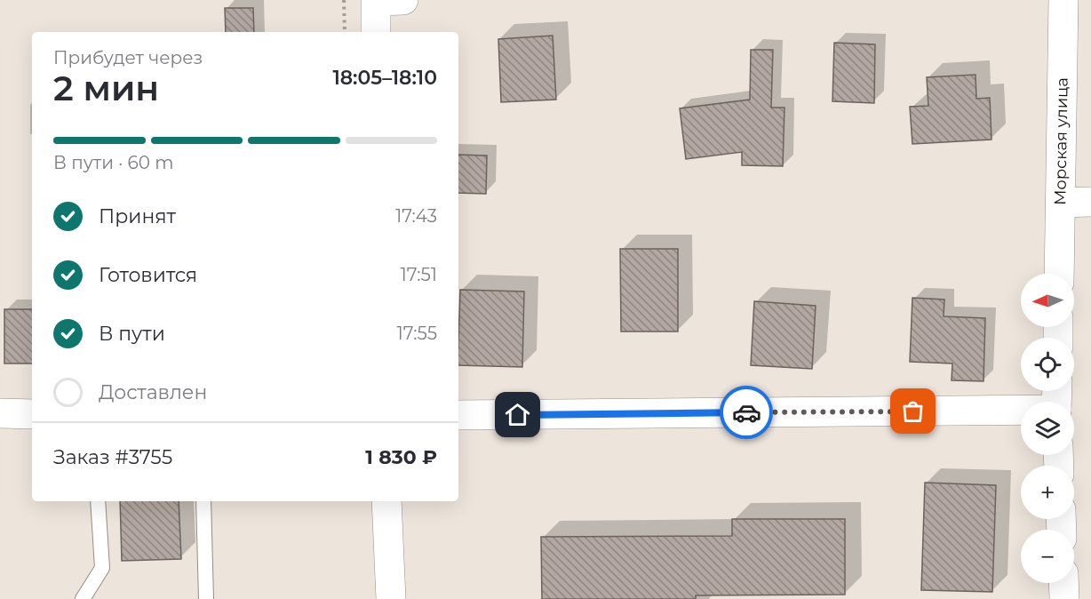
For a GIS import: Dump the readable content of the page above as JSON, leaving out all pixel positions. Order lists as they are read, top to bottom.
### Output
{
  "streets": {
    "street": ["Морская улица"]
  },
  "north": "left",
  "page": {
    "heading": ["2 мин", "Прибудет через", "18:05–18:10"],
    "panel": ["Заказ #3755", "1 830 ₽"],
    "bar": "В пути · 60 m",
    "list": [
      ["Принят", "17:43"],
      ["Готовится", "17:51"],
      ["В пути", "17:55"],
      "Доставлен"
    ],
    "map_buttons": ["+", "−"]
  }
}
